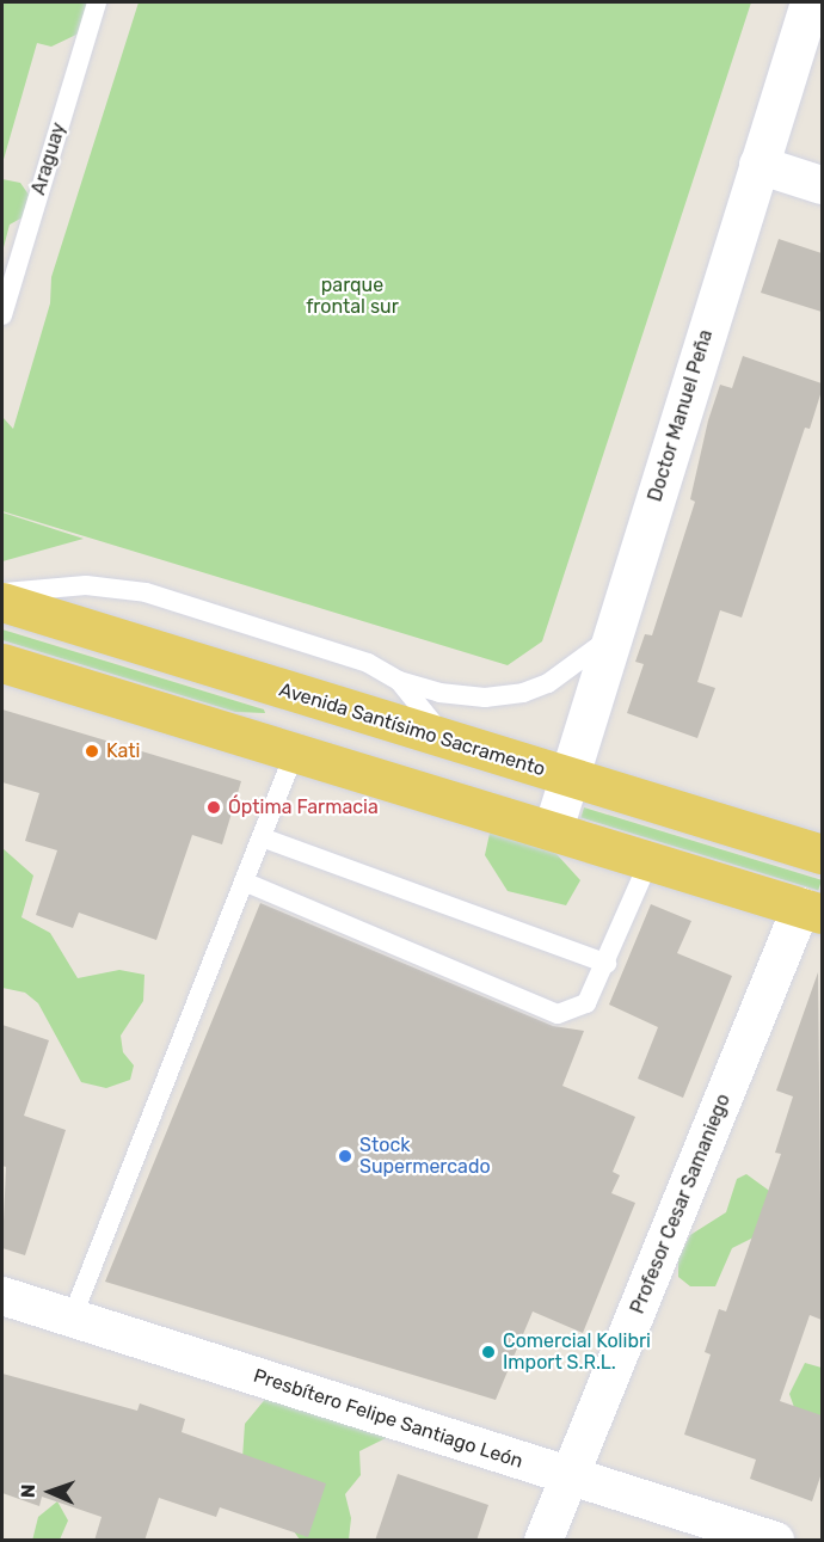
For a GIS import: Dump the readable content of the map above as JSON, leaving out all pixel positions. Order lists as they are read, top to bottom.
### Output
{
  "streets": {
    "main road": ["Avenida Santísimo Sacramento"],
    "street": ["Doctor Manuel Peña", "Profesor Cesar Samaniego", "Presbítero Felipe Santiago León"],
    "lane": ["Araguay"]
  },
  "crossings": [
    ["Doctor Manuel Peña", "Avenida Santísimo Sacramento"],
    ["Profesor Cesar Samaniego", "Presbítero Felipe Santiago León"]
  ],
  "parks": ["parque frontal sur"],
  "places": [
    "Kati",
    "Óptima Farmacia",
    "Stock Supermercado",
    "Comercial Kolibri Import S.R.L."
  ],
  "north": "left"
}
